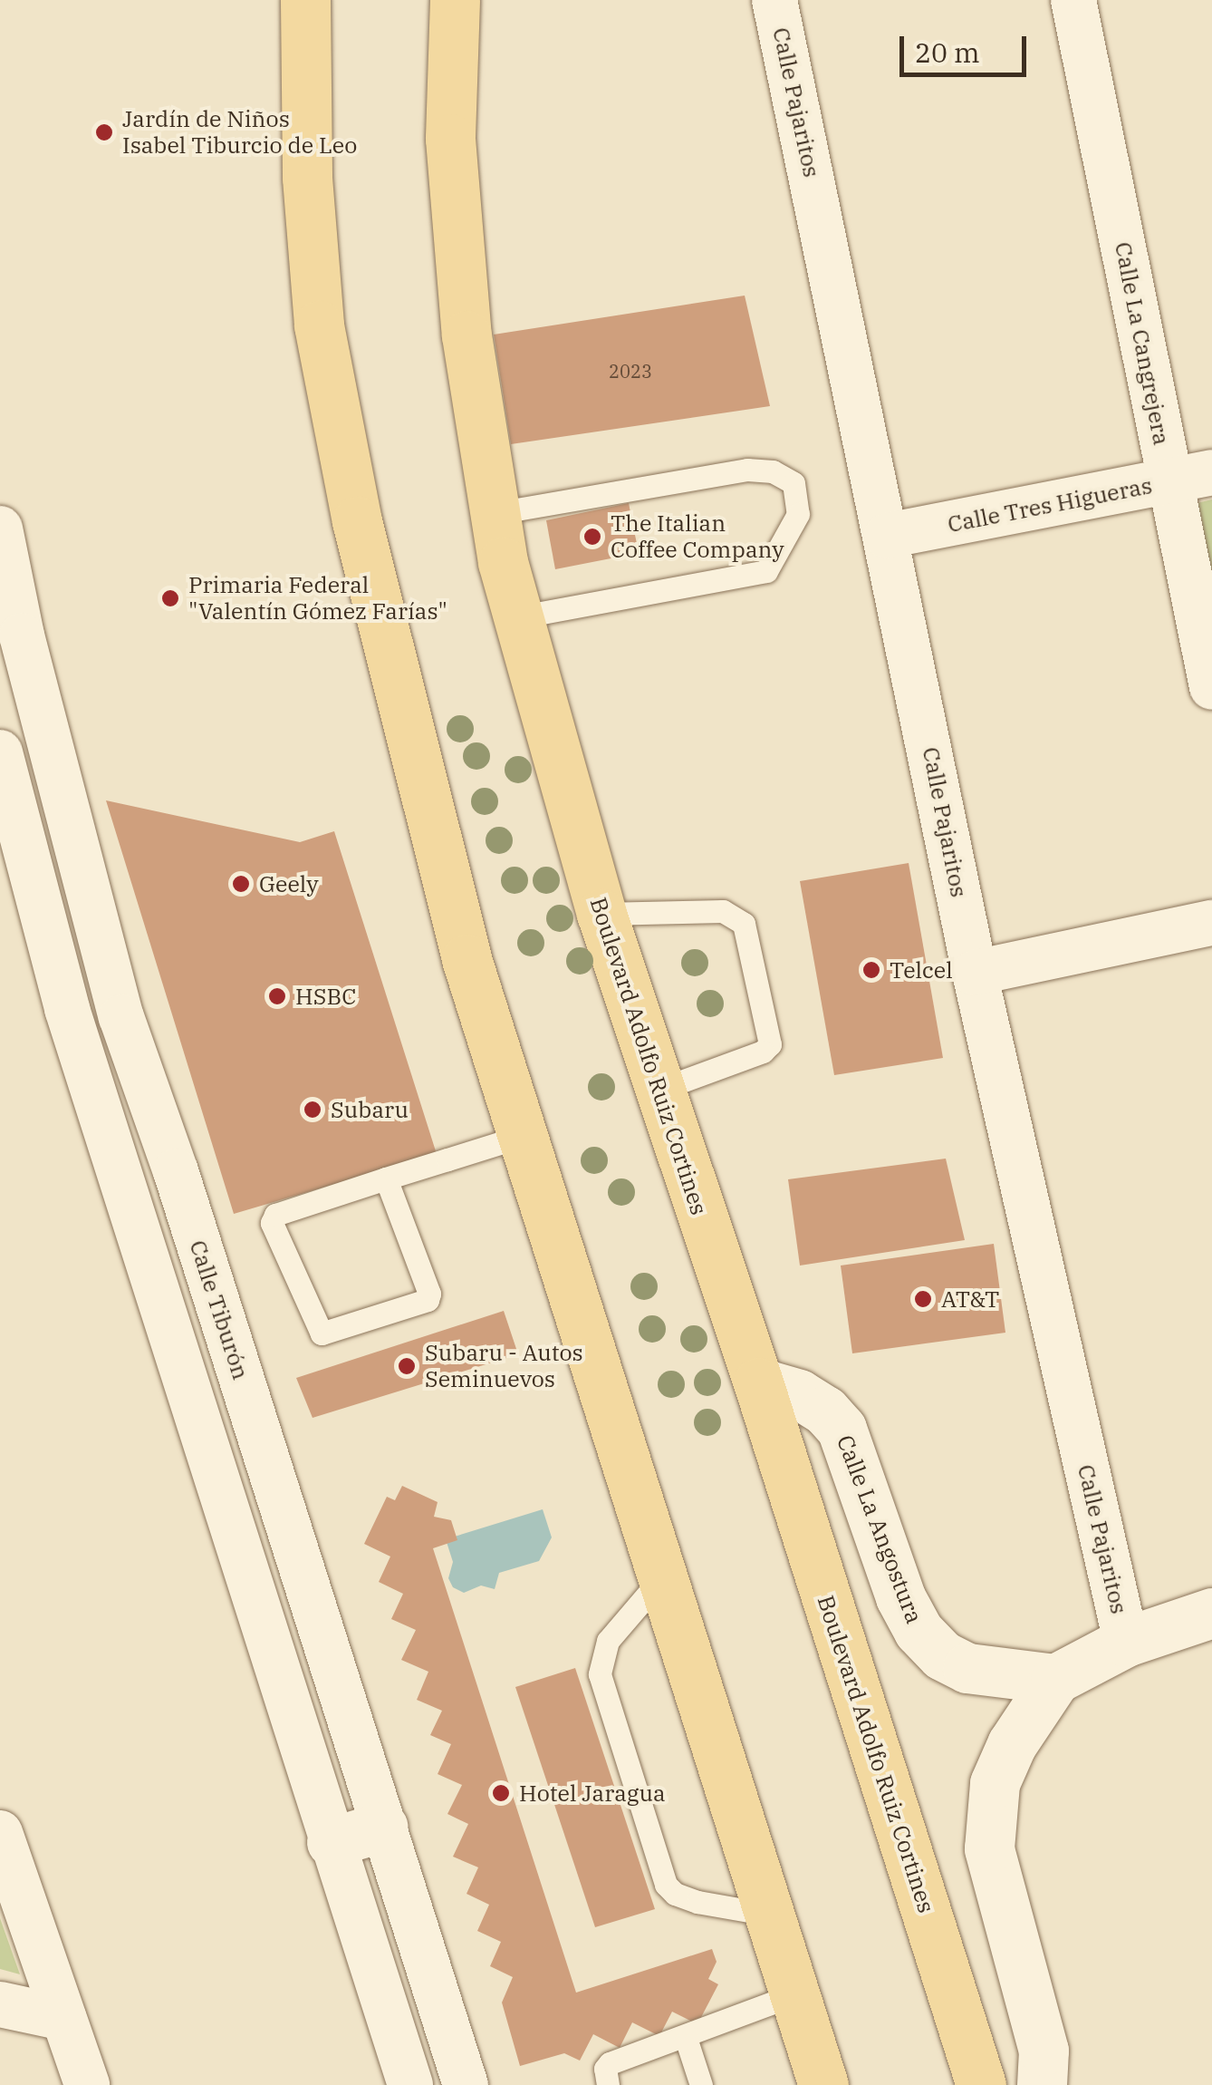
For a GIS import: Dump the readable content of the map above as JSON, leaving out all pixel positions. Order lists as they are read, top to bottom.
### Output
{
  "streets": {
    "main road": ["Boulevard Adolfo Ruiz Cortines"],
    "street": [
      "Calle Pajaritos",
      "Calle La Cangrejera",
      "Calle Tres Higueras",
      "Calle Tiburón",
      "Calle La Angostura"
    ]
  },
  "crossings": [
    ["Calle Pajaritos", "Calle Tres Higueras"],
    ["Calle La Cangrejera", "Calle Tres Higueras"],
    ["Boulevard Adolfo Ruiz Cortines", "Calle La Angostura"]
  ],
  "places": [
    "Jardín de Niños Isabel Tiburcio de Leo",
    "The Italian Coffee Company",
    "Primaria Federal \"Valentín Gómez Farías\"",
    "Geely",
    "Telcel",
    "HSBC",
    "Subaru",
    "AT&T",
    "Subaru - Autos Seminuevos",
    "Hotel Jaragua"
  ],
  "house_numbers": ["2023"],
  "scale_bar": "20 m"
}
